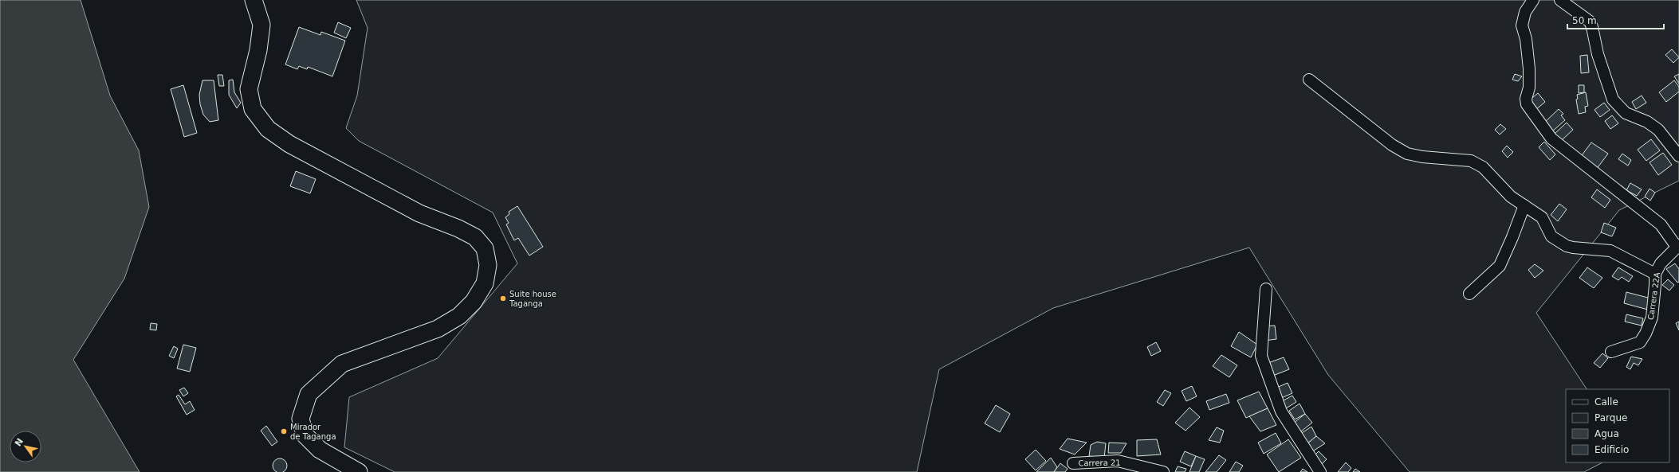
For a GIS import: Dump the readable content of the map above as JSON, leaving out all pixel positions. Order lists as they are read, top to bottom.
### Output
{
  "streets": {
    "street": ["Carrera 22A", "Carrera 21"]
  },
  "places": ["Suite house Taganga", "Mirador de Taganga"],
  "legend": [
    "Calle",
    "Parque",
    "Agua",
    "Edificio"
  ],
  "scale_bar": "50 m",
  "north": "top left"
}
